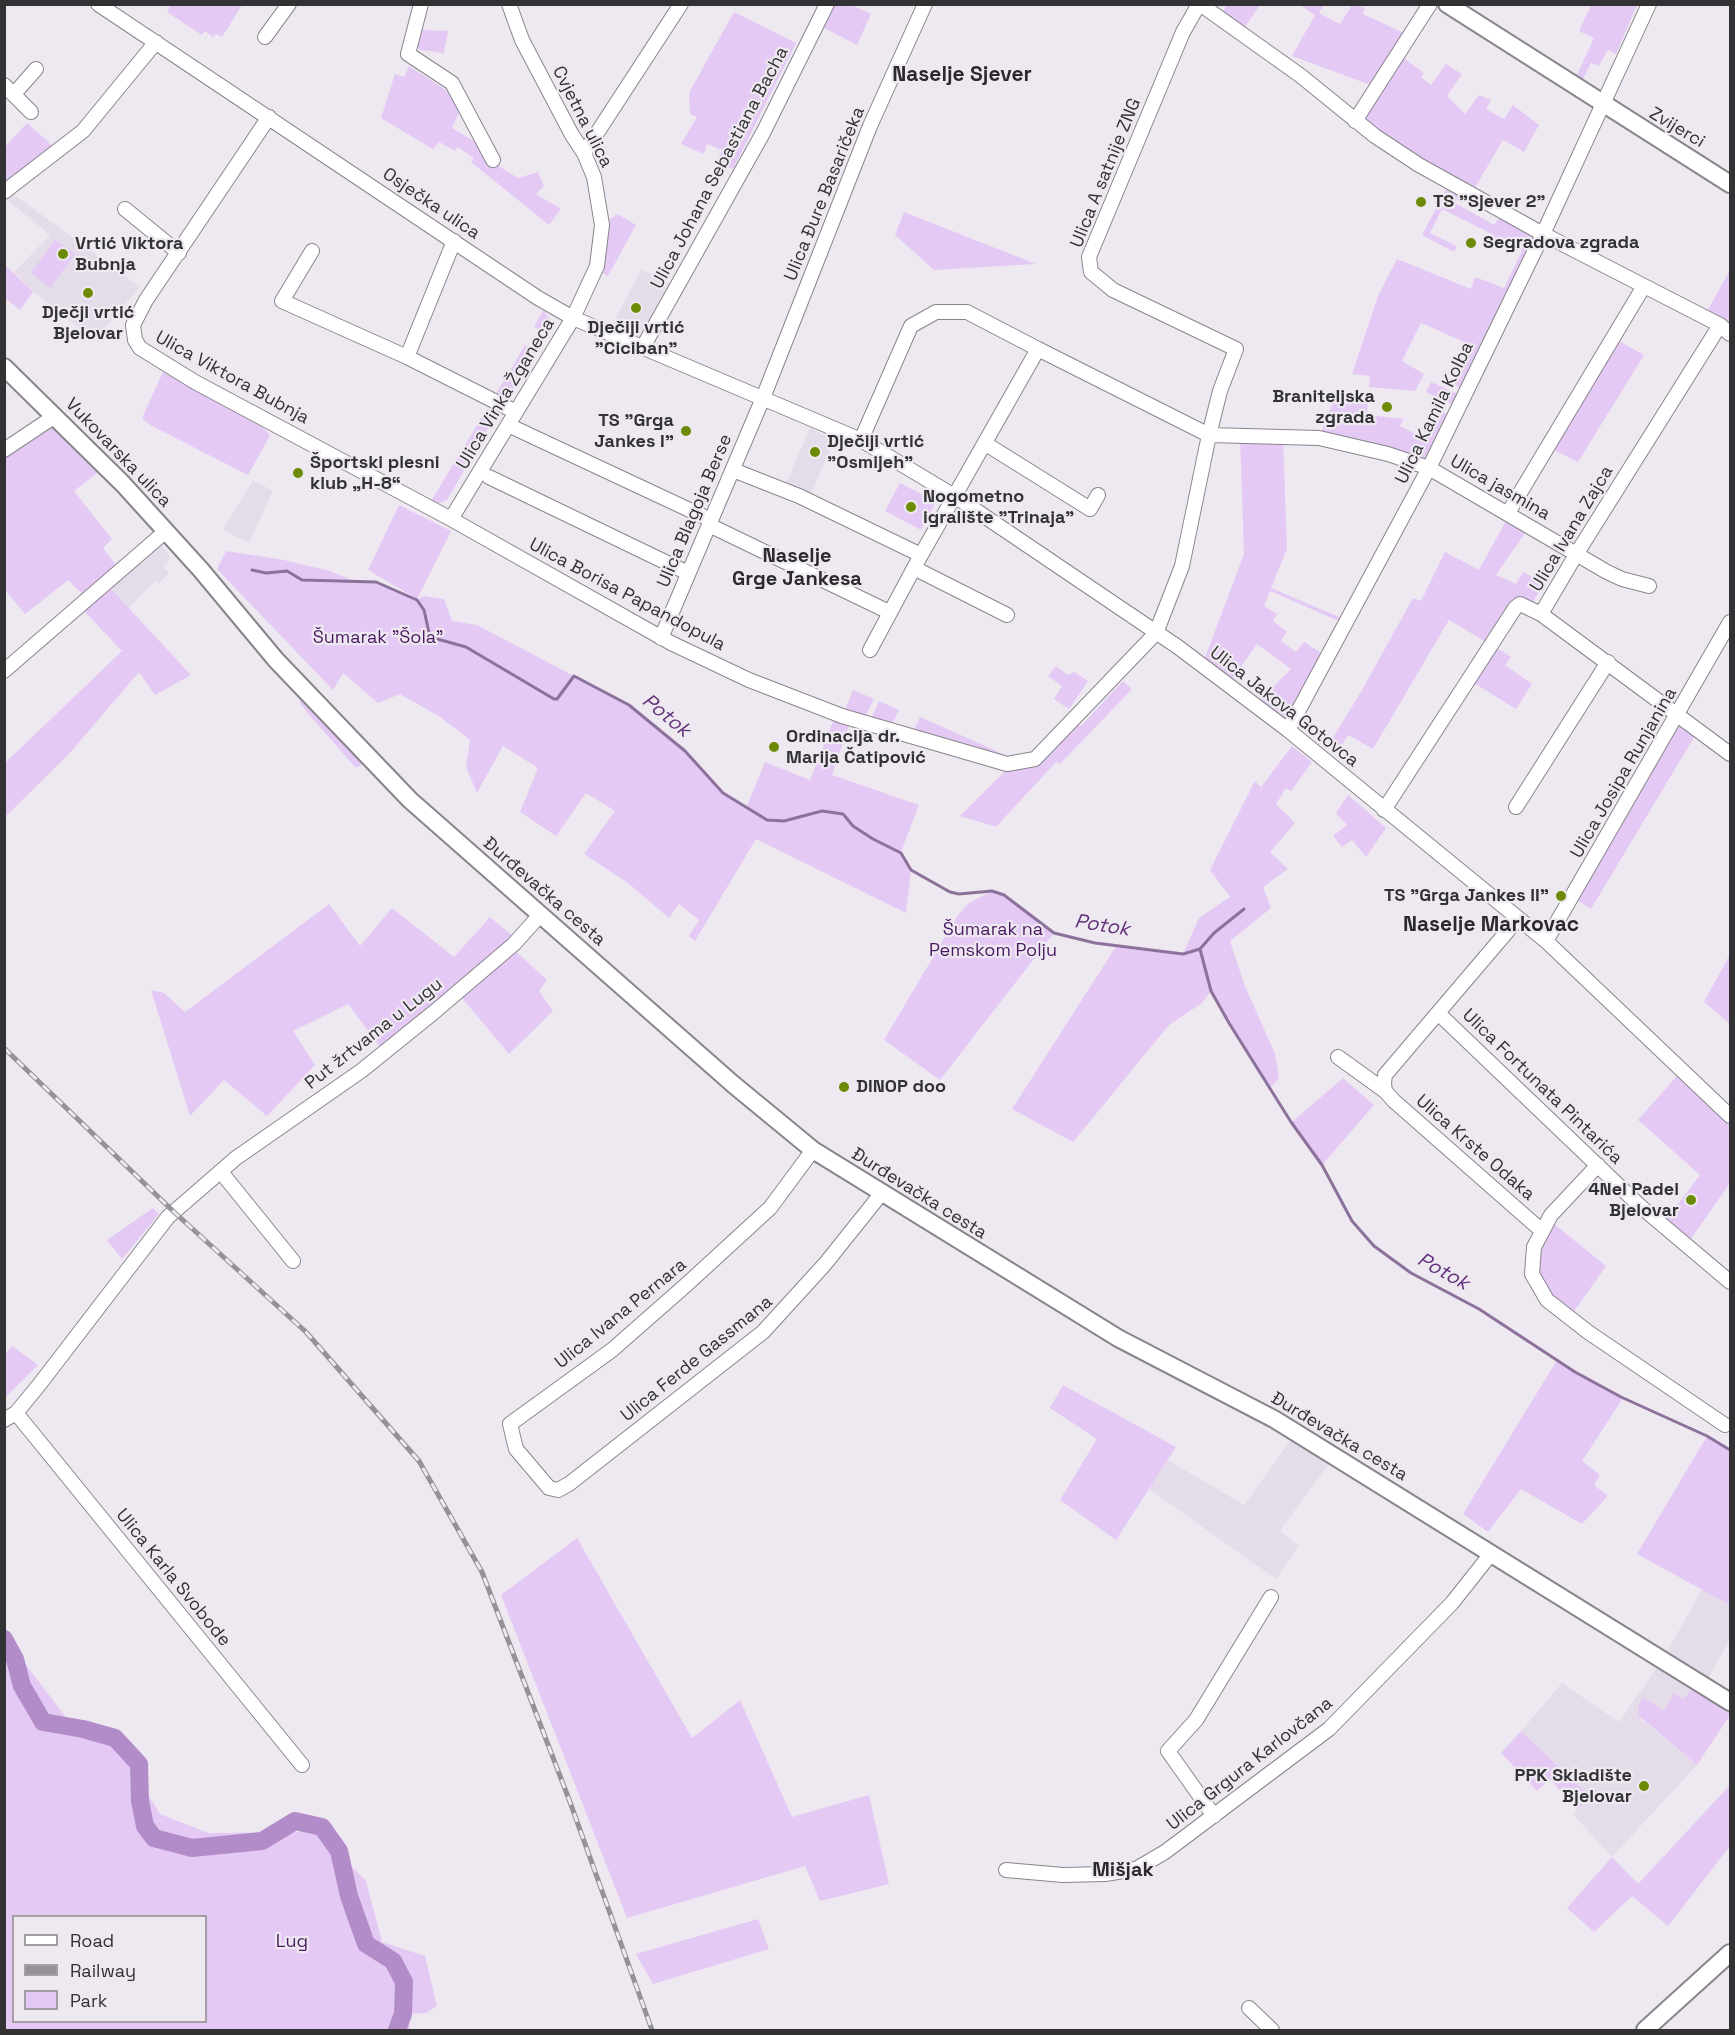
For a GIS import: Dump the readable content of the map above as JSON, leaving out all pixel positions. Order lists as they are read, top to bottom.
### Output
{
  "streets": {
    "main road": ["Zvijerci", "Vukovarska ulica", "Đurđevačka cesta"],
    "street": [
      "Cvjetna ulica",
      "Ulica Johana Sebastiana Bacha",
      "Ulica A satnije ZNG",
      "Ulica Đure Basaričeka",
      "Osječka ulica",
      "Ulica Viktora Bubnja",
      "Ulica Vinka Žganeca",
      "Ulica Kamila Kolba",
      "Ulica jasmina",
      "Ulica Blagoja Berse",
      "Ulica Ivana Zajca",
      "Ulica Borisa Papandopula",
      "Ulica Jakova Gotovca",
      "Ulica Josipa Runjanina",
      "Put žrtvama u Lugu",
      "Ulica Fortunata Pintarića",
      "Ulica Krste Odaka",
      "Ulica Ivana Pernara",
      "Ulica Ferde Gassmana",
      "Ulica Karla Svobode",
      "Ulica Grgura Karlovčana"
    ]
  },
  "crossings": [
    ["Cvjetna ulica", "Osječka ulica"],
    ["Cvjetna ulica", "Ulica Vinka Žganeca"],
    ["Zvijerci", "Ulica Kamila Kolba"],
    ["Ulica Johana Sebastiana Bacha", "Osječka ulica"],
    ["Ulica A satnije ZNG", "Ulica jasmina"],
    ["Ulica Đure Basaričeka", "Osječka ulica"],
    ["Ulica Đure Basaričeka", "Ulica Blagoja Berse"],
    ["Ulica Đure Basaričeka", "Ulica Jakova Gotovca"],
    ["Osječka ulica", "Ulica Viktora Bubnja"],
    ["Osječka ulica", "Ulica Vinka Žganeca"],
    ["Osječka ulica", "Ulica Blagoja Berse"],
    ["Osječka ulica", "Ulica Jakova Gotovca"],
    ["Ulica Viktora Bubnja", "Ulica Vinka Žganeca"],
    ["Ulica Viktora Bubnja", "Ulica Borisa Papandopula"],
    ["Ulica Vinka Žganeca", "Ulica Borisa Papandopula"],
    ["Ulica Kamila Kolba", "Ulica jasmina"],
    ["Ulica Kamila Kolba", "Ulica Jakova Gotovca"],
    ["Vukovarska ulica", "Đurđevačka cesta"],
    ["Ulica jasmina", "Ulica Ivana Zajca"],
    ["Ulica Blagoja Berse", "Ulica Borisa Papandopula"],
    ["Ulica Blagoja Berse", "Ulica Jakova Gotovca"],
    ["Ulica Ivana Zajca", "Ulica Jakova Gotovca"],
    ["Ulica Borisa Papandopula", "Ulica Jakova Gotovca"],
    ["Ulica Jakova Gotovca", "Ulica Josipa Runjanina"],
    ["Đurđevačka cesta", "Put žrtvama u Lugu"],
    ["Đurđevačka cesta", "Ulica Ivana Pernara"],
    ["Đurđevačka cesta", "Ulica Ferde Gassmana"],
    ["Đurđevačka cesta", "Ulica Grgura Karlovčana"],
    ["Put žrtvama u Lugu", "Ulica Karla Svobode"],
    ["Ulica Ivana Pernara", "Ulica Ferde Gassmana"]
  ],
  "districts": [
    "Naselje Sjever",
    "Naselje Grge Jankesa",
    "Naselje Markovac",
    "Mišjak"
  ],
  "water": ["Potok"],
  "parks": ["Šumarak \"Šola\"", "Šumarak na Pemskom Polju", "Lug"],
  "places": [
    "TS \"Sjever 2\"",
    "Segradova zgrada",
    "Vrtić Viktora Bubnja",
    "Dječji vrtić Bjelovar",
    "Dječiji vrtić \"Ciciban\"",
    "Braniteljska zgrada",
    "TS \"Grga Jankes I\"",
    "Dječiji vrtić \"Osmijeh\"",
    "Športski plesni klub „H-8“",
    "Nogometno igralište \"Trinaja\"",
    "Ordinacija dr. Marija Čatipović",
    "TS \"Grga Jankes II\"",
    "DINOP doo",
    "4Nel Padel Bjelovar",
    "PPK Skladište Bjelovar"
  ],
  "legend": ["Road", "Railway", "Park"]
}
